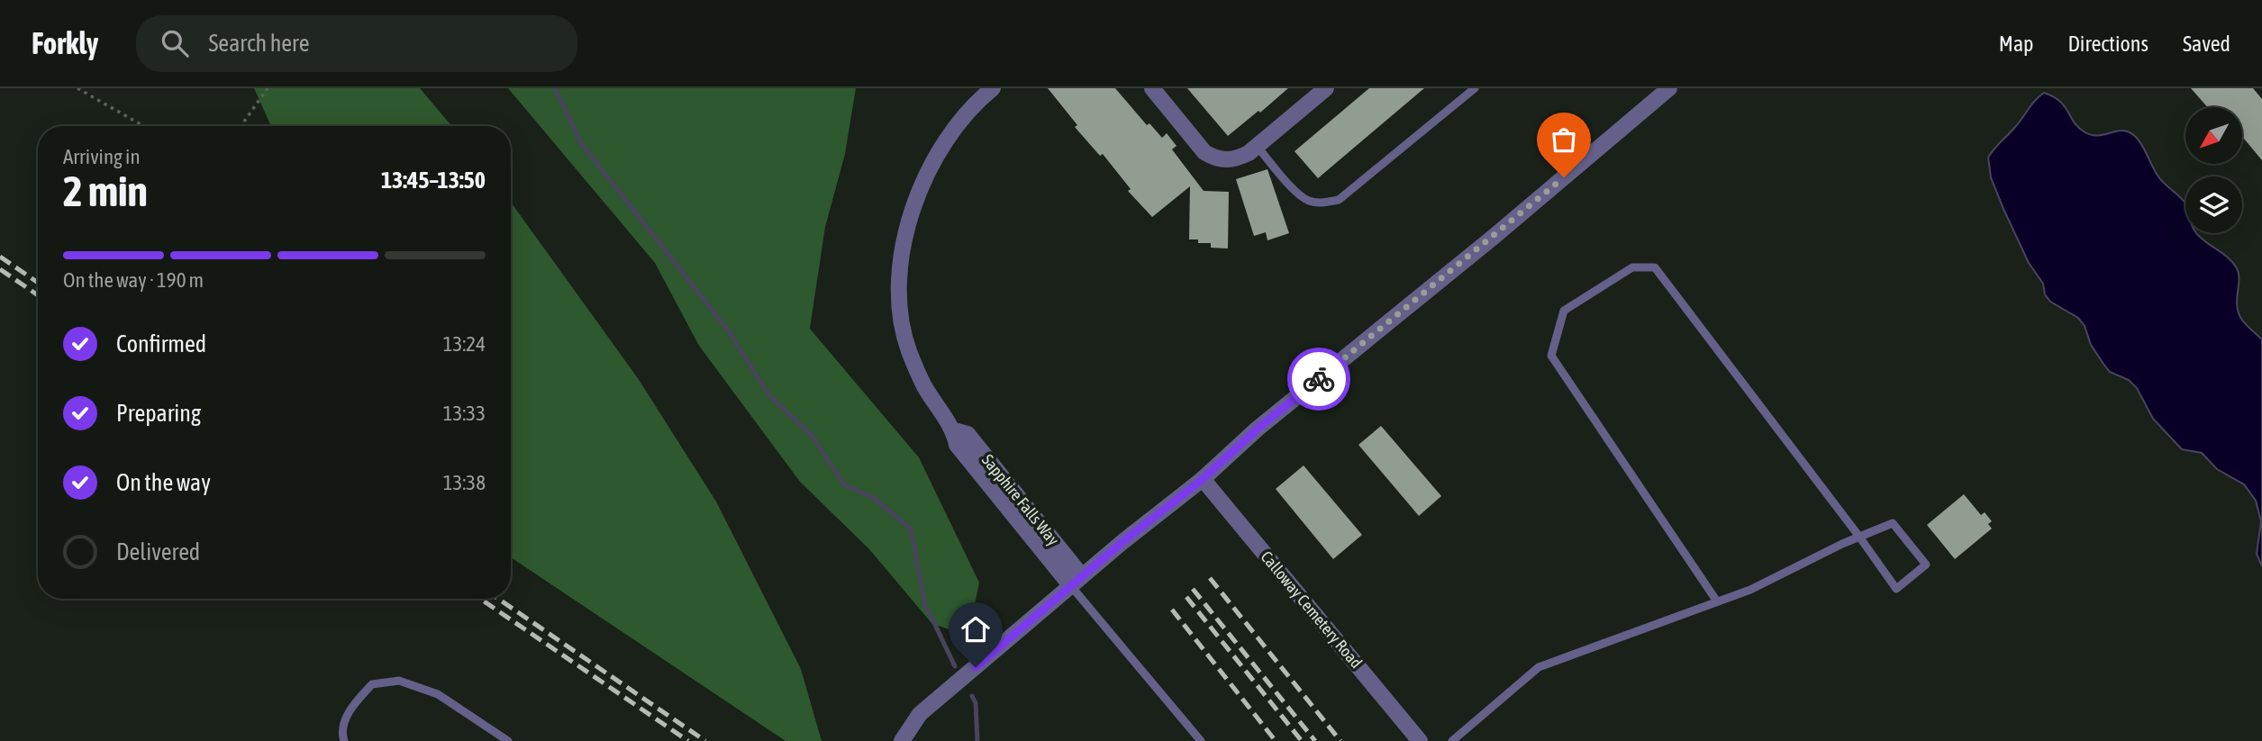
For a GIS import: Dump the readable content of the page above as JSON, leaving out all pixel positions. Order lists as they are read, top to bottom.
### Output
{
  "streets": {
    "street": ["Sapphire Falls Way", "Calloway Cemetery Road"]
  },
  "north": "bottom left",
  "page": {
    "header": "Forkly",
    "search": "Search here",
    "nav": ["Map", "Directions", "Saved"],
    "heading": ["2 min", "Arriving in", "13:45–13:50"],
    "bar": "On the way · 190 m",
    "list": [
      ["Confirmed", "13:24"],
      ["Preparing", "13:33"],
      ["On the way", "13:38"],
      "Delivered"
    ]
  }
}
